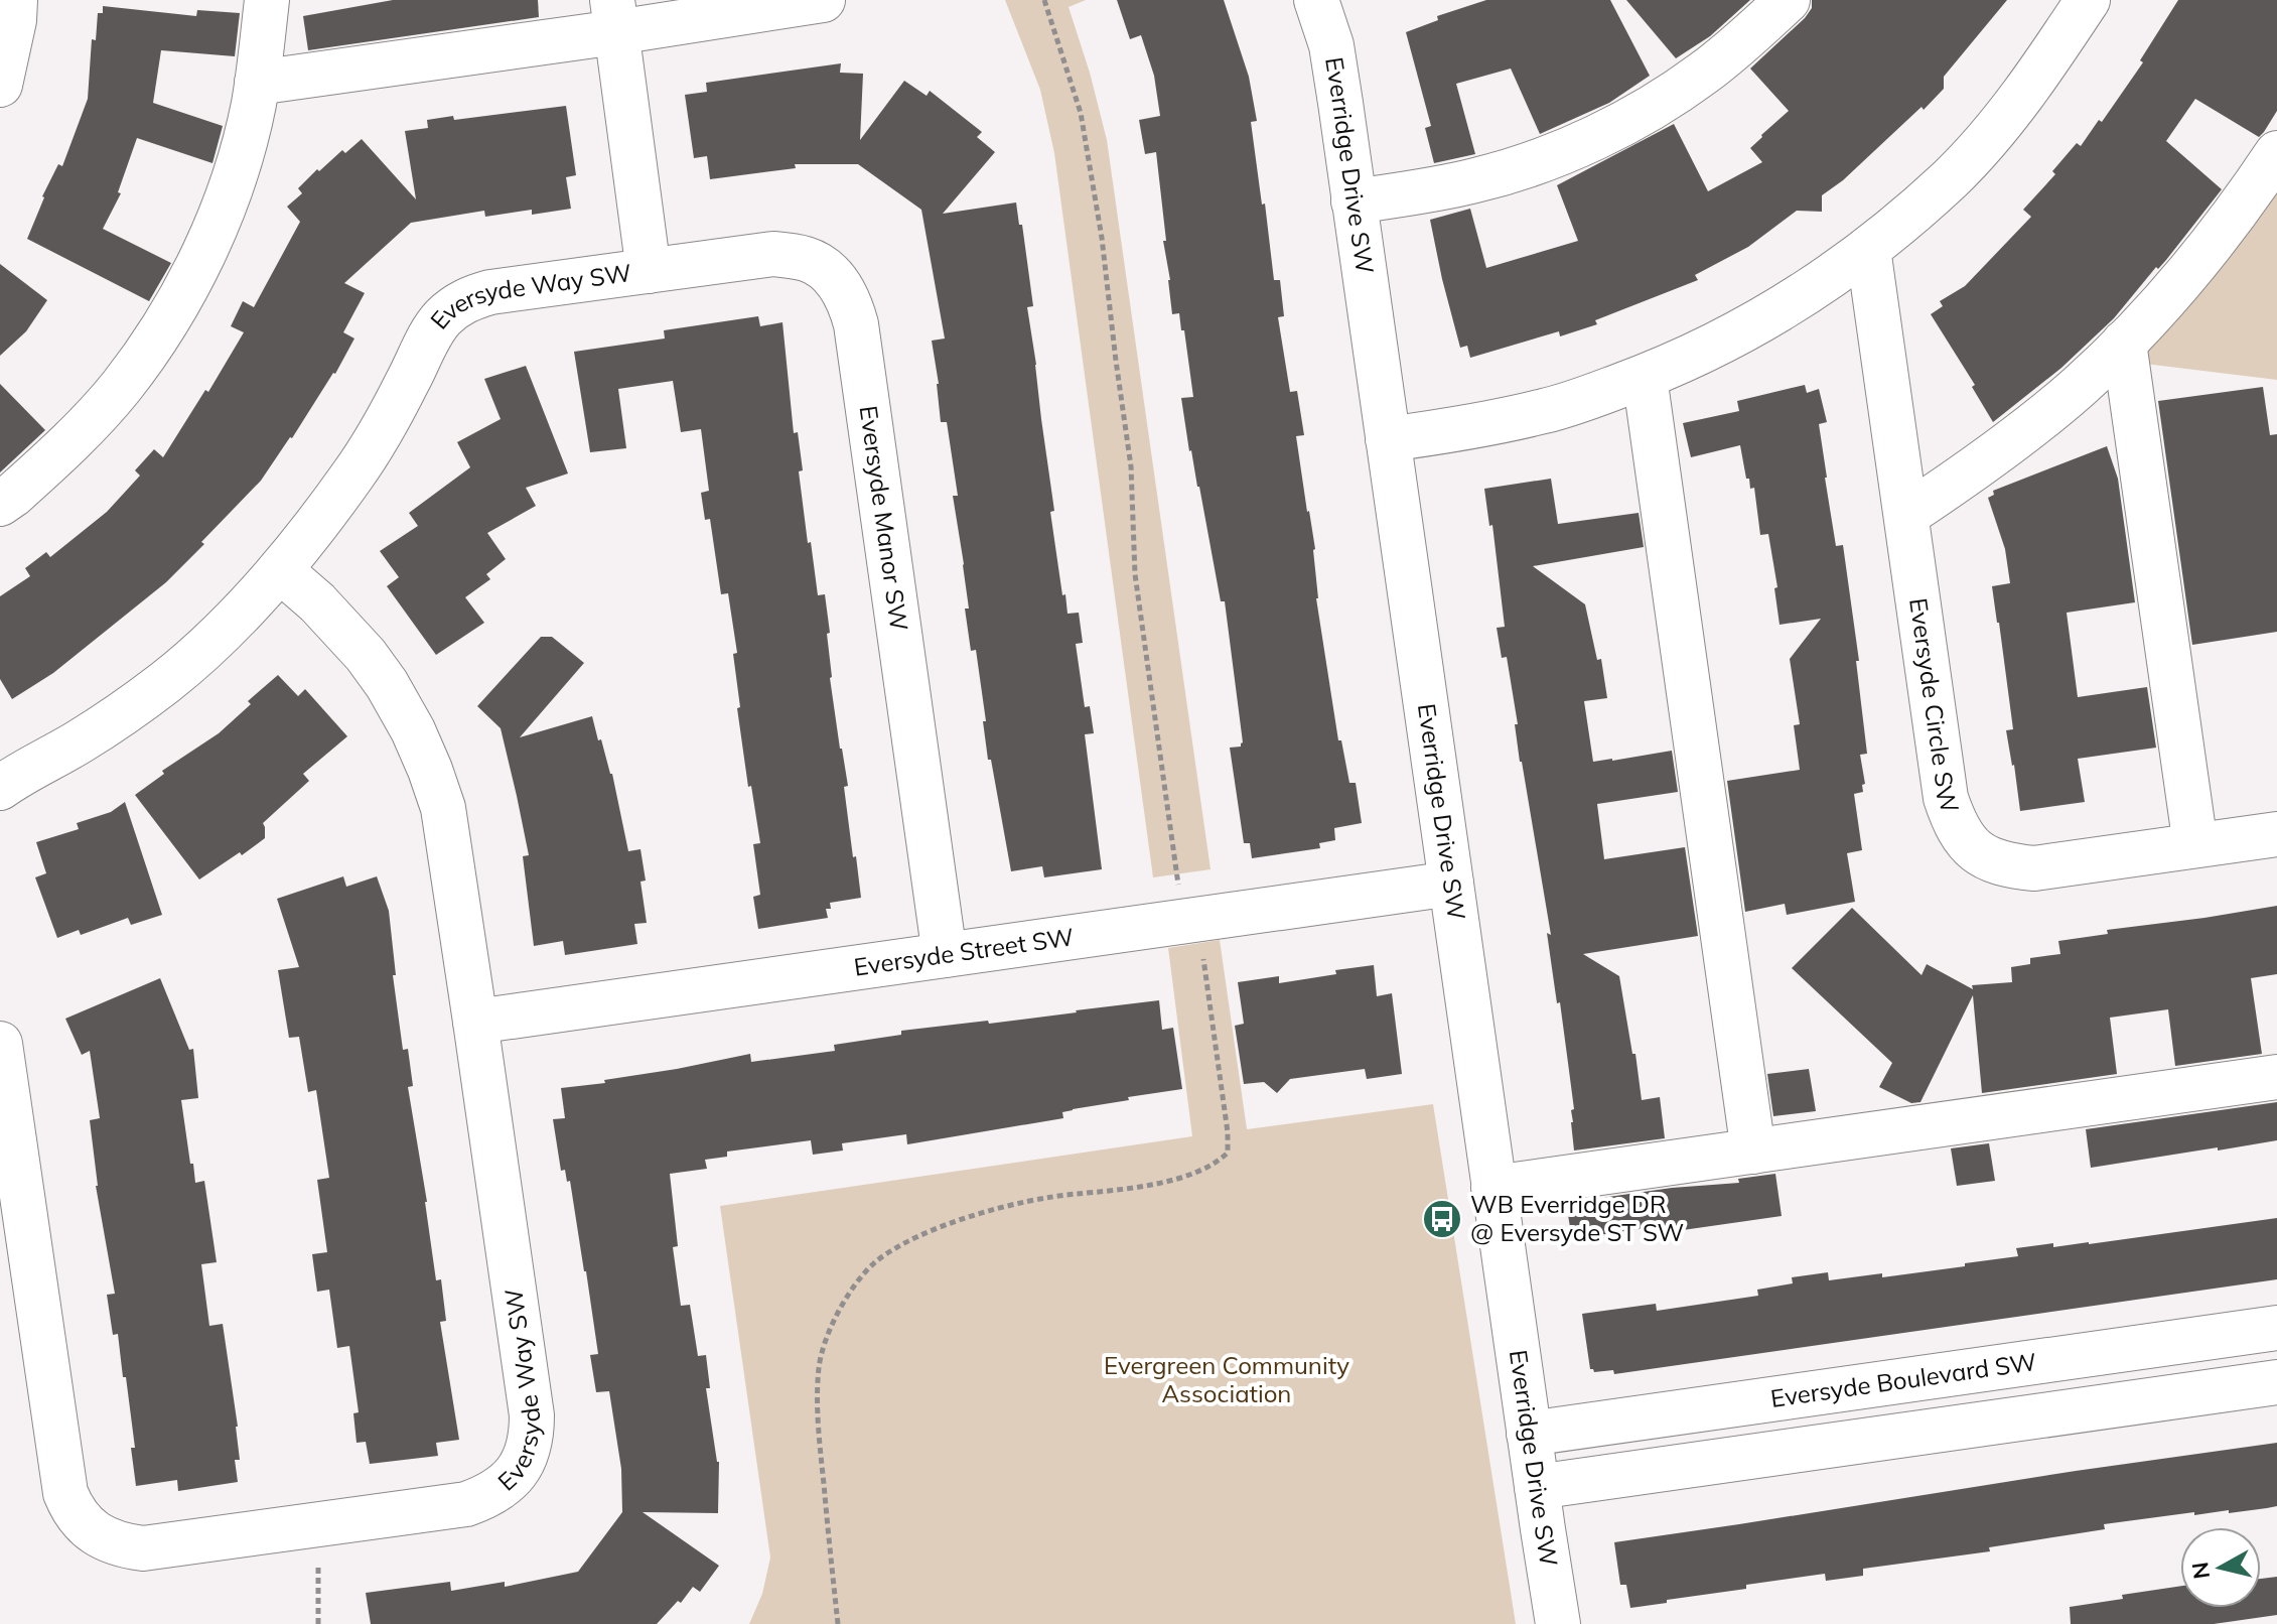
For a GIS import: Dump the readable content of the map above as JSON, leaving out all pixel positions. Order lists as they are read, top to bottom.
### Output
{
  "streets": {
    "street": [
      "Everridge Drive SW",
      "Eversyde Way SW",
      "Eversyde Manor SW",
      "Eversyde Circle SW",
      "Eversyde Street SW",
      "Eversyde Boulevard SW"
    ]
  },
  "crossings": [
    ["Everridge Drive SW", "Eversyde Street SW"],
    ["Everridge Drive SW", "Eversyde Boulevard SW"],
    ["Eversyde Way SW", "Eversyde Manor SW"],
    ["Eversyde Way SW", "Eversyde Street SW"],
    ["Eversyde Manor SW", "Eversyde Street SW"]
  ],
  "parks": ["Evergreen Community Association"],
  "places": {
    "bus stop": ["WB Everridge DR @ Eversyde ST SW"]
  },
  "north": "left"
}
